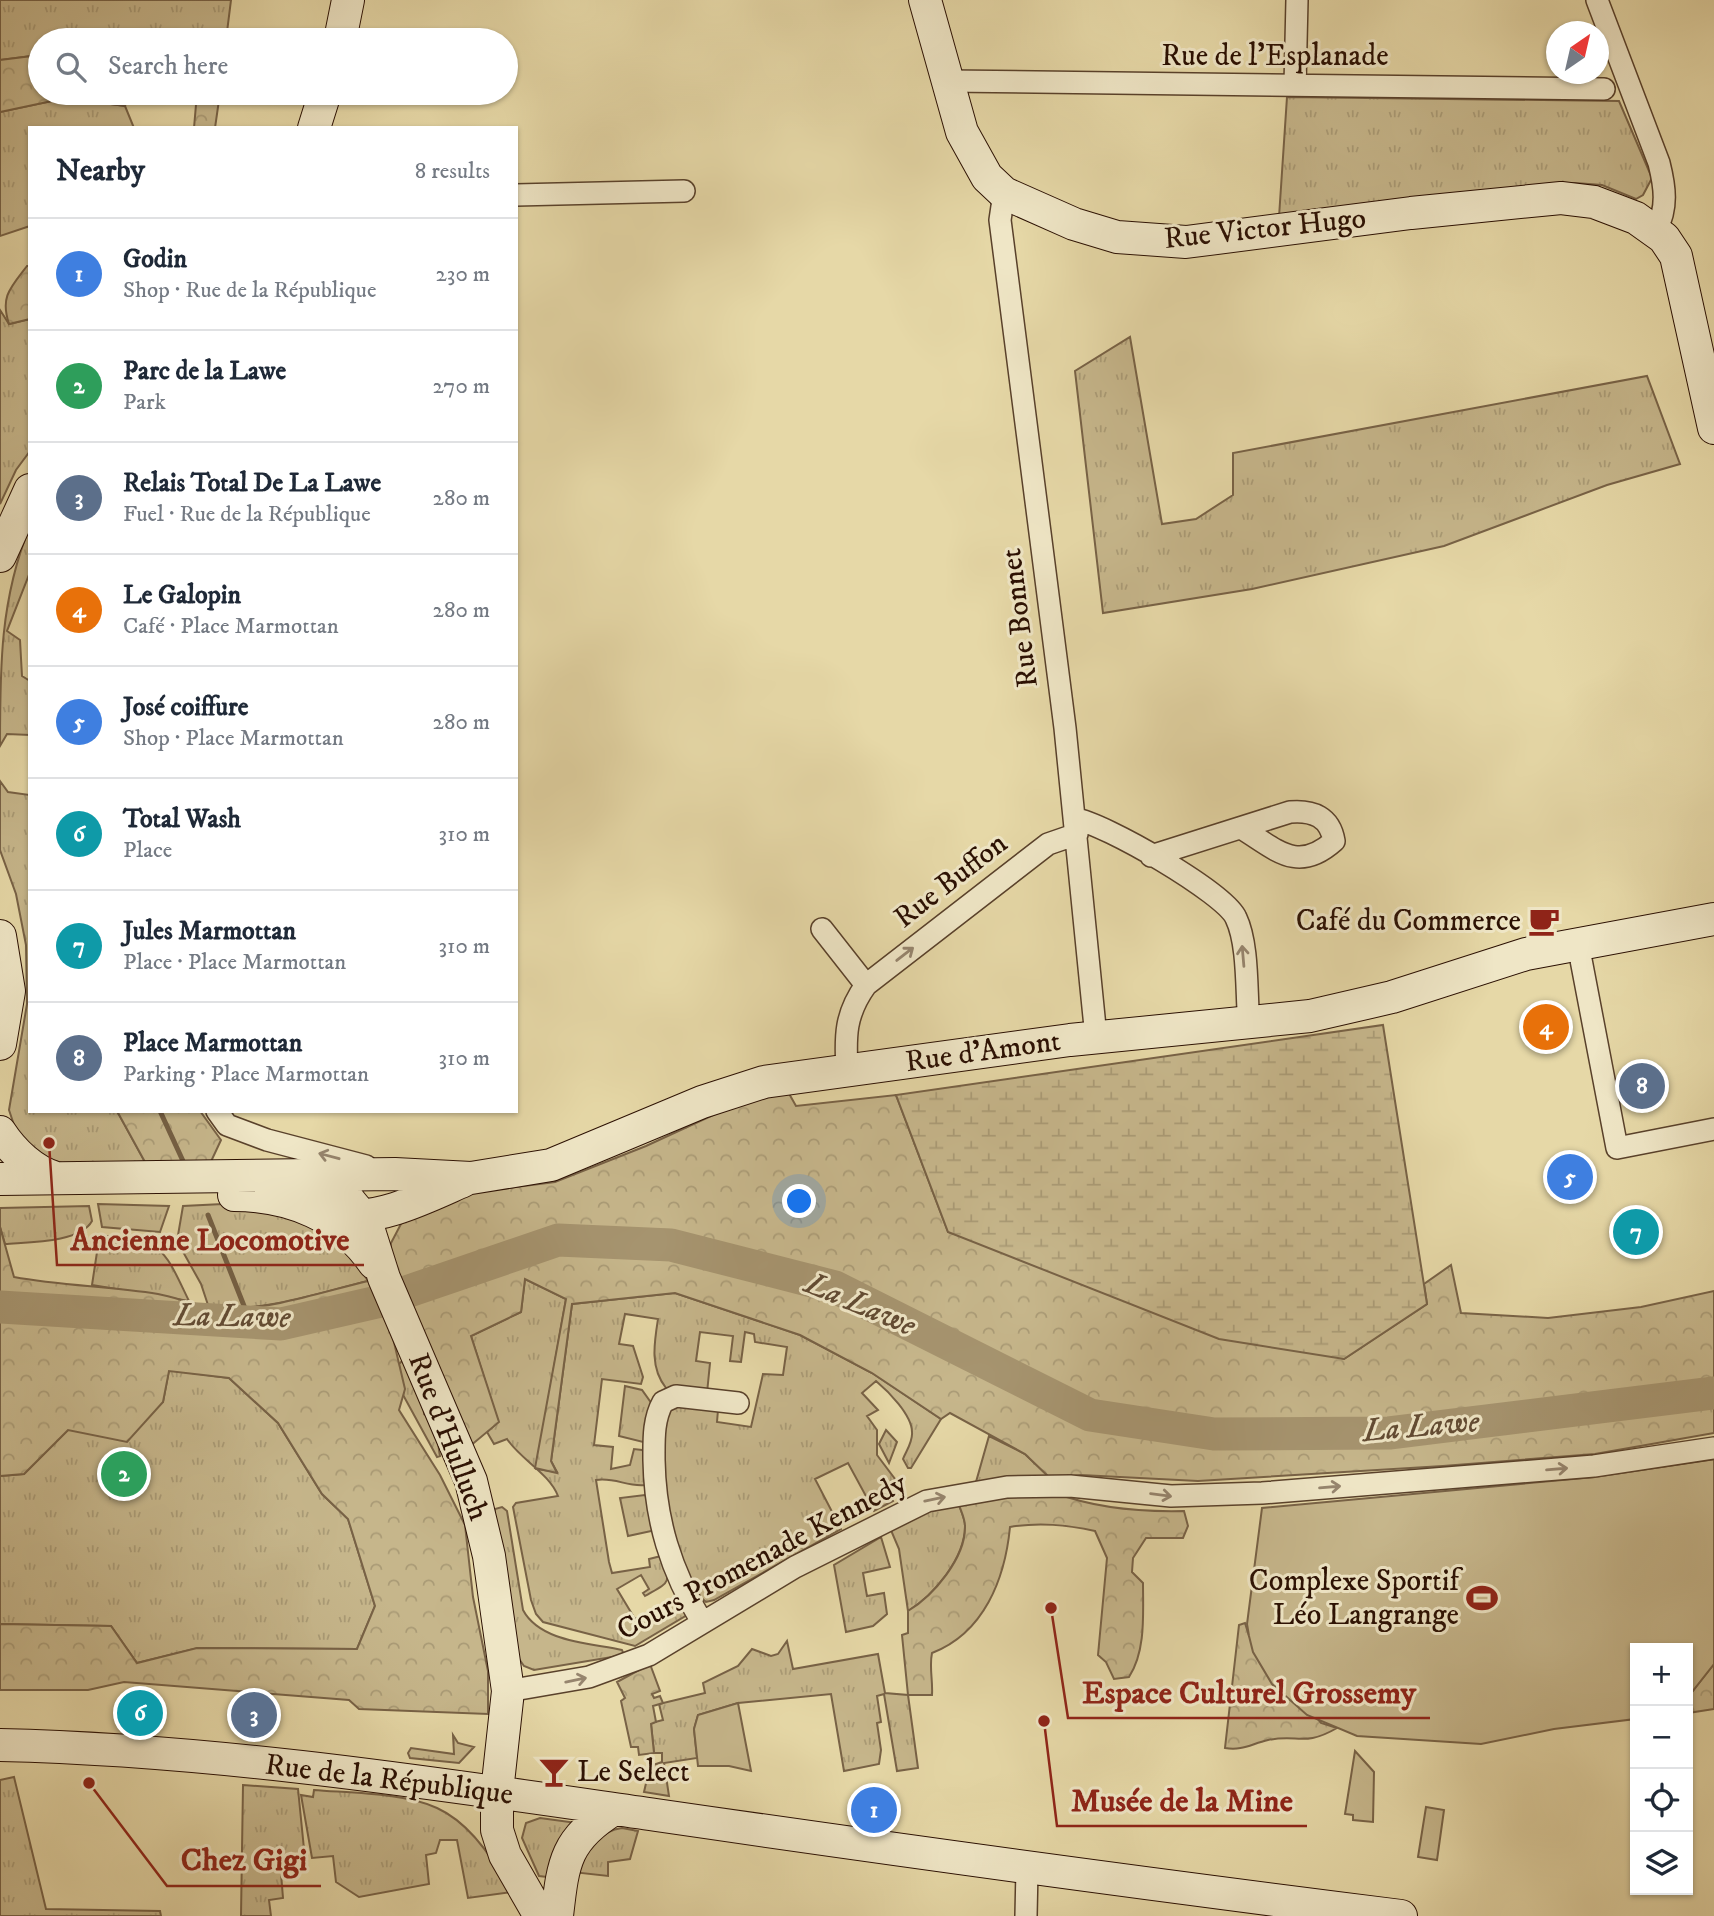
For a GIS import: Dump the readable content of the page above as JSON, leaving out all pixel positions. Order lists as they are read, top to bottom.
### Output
{
  "streets": {
    "street": [
      "Rue de l'Esplanade",
      "Rue Victor Hugo",
      "Rue Bonnet",
      "Rue Buffon",
      "Rue d'Amont",
      "Rue d'Hulluch",
      "Cours Promenade Kennedy",
      "Rue de la République"
    ]
  },
  "crossings": [
    ["Rue de l'Esplanade", "Rue Victor Hugo"],
    ["Rue Victor Hugo", "Rue Bonnet"],
    ["Rue Bonnet", "Rue Buffon"],
    ["Rue Bonnet", "Rue d'Amont"],
    ["Rue Buffon", "Rue d'Amont"],
    ["Rue d'Hulluch", "Cours Promenade Kennedy"],
    ["Rue d'Hulluch", "Rue de la République"]
  ],
  "one_way": ["Rue Buffon", "Cours Promenade Kennedy"],
  "water": ["La Lawe"],
  "places": {
    "cafe": ["Café du Commerce"],
    "other": [
      "Ancienne Locomotive",
      "Espace Culturel Grossemy",
      "Musée de la Mine",
      "Chez Gigi"
    ],
    "sports": ["Complexe Sportif Léo Langrange"],
    "bar": ["Le Select"]
  },
  "north": "top right",
  "page": {
    "search": "Search here",
    "heading": ["Nearby", "8 results"],
    "list": [
      {
        "mark": "1",
        "name": "Godin",
        "note": "Shop · Rue de la République",
        "value": "230 m"
      },
      {
        "mark": "2",
        "name": "Parc de la Lawe",
        "note": "Park",
        "value": "270 m"
      },
      {
        "mark": "3",
        "name": "Relais Total De La Lawe",
        "note": "Fuel · Rue de la République",
        "value": "280 m"
      },
      {
        "mark": "4",
        "name": "Le Galopin",
        "note": "Café · Place Marmottan",
        "value": "280 m"
      },
      {
        "mark": "5",
        "name": "José coiffure",
        "note": "Shop · Place Marmottan",
        "value": "280 m"
      },
      {
        "mark": "6",
        "name": "Total Wash",
        "note": "Place",
        "value": "310 m"
      },
      {
        "mark": "7",
        "name": "Jules Marmottan",
        "note": "Place · Place Marmottan",
        "value": "310 m"
      },
      {
        "mark": "8",
        "name": "Place Marmottan",
        "note": "Parking · Place Marmottan",
        "value": "310 m"
      }
    ],
    "pins": [
      "4",
      "8",
      "5",
      "7",
      "2",
      "6",
      "3",
      "1"
    ],
    "map_buttons": ["+", "−"]
  }
}
